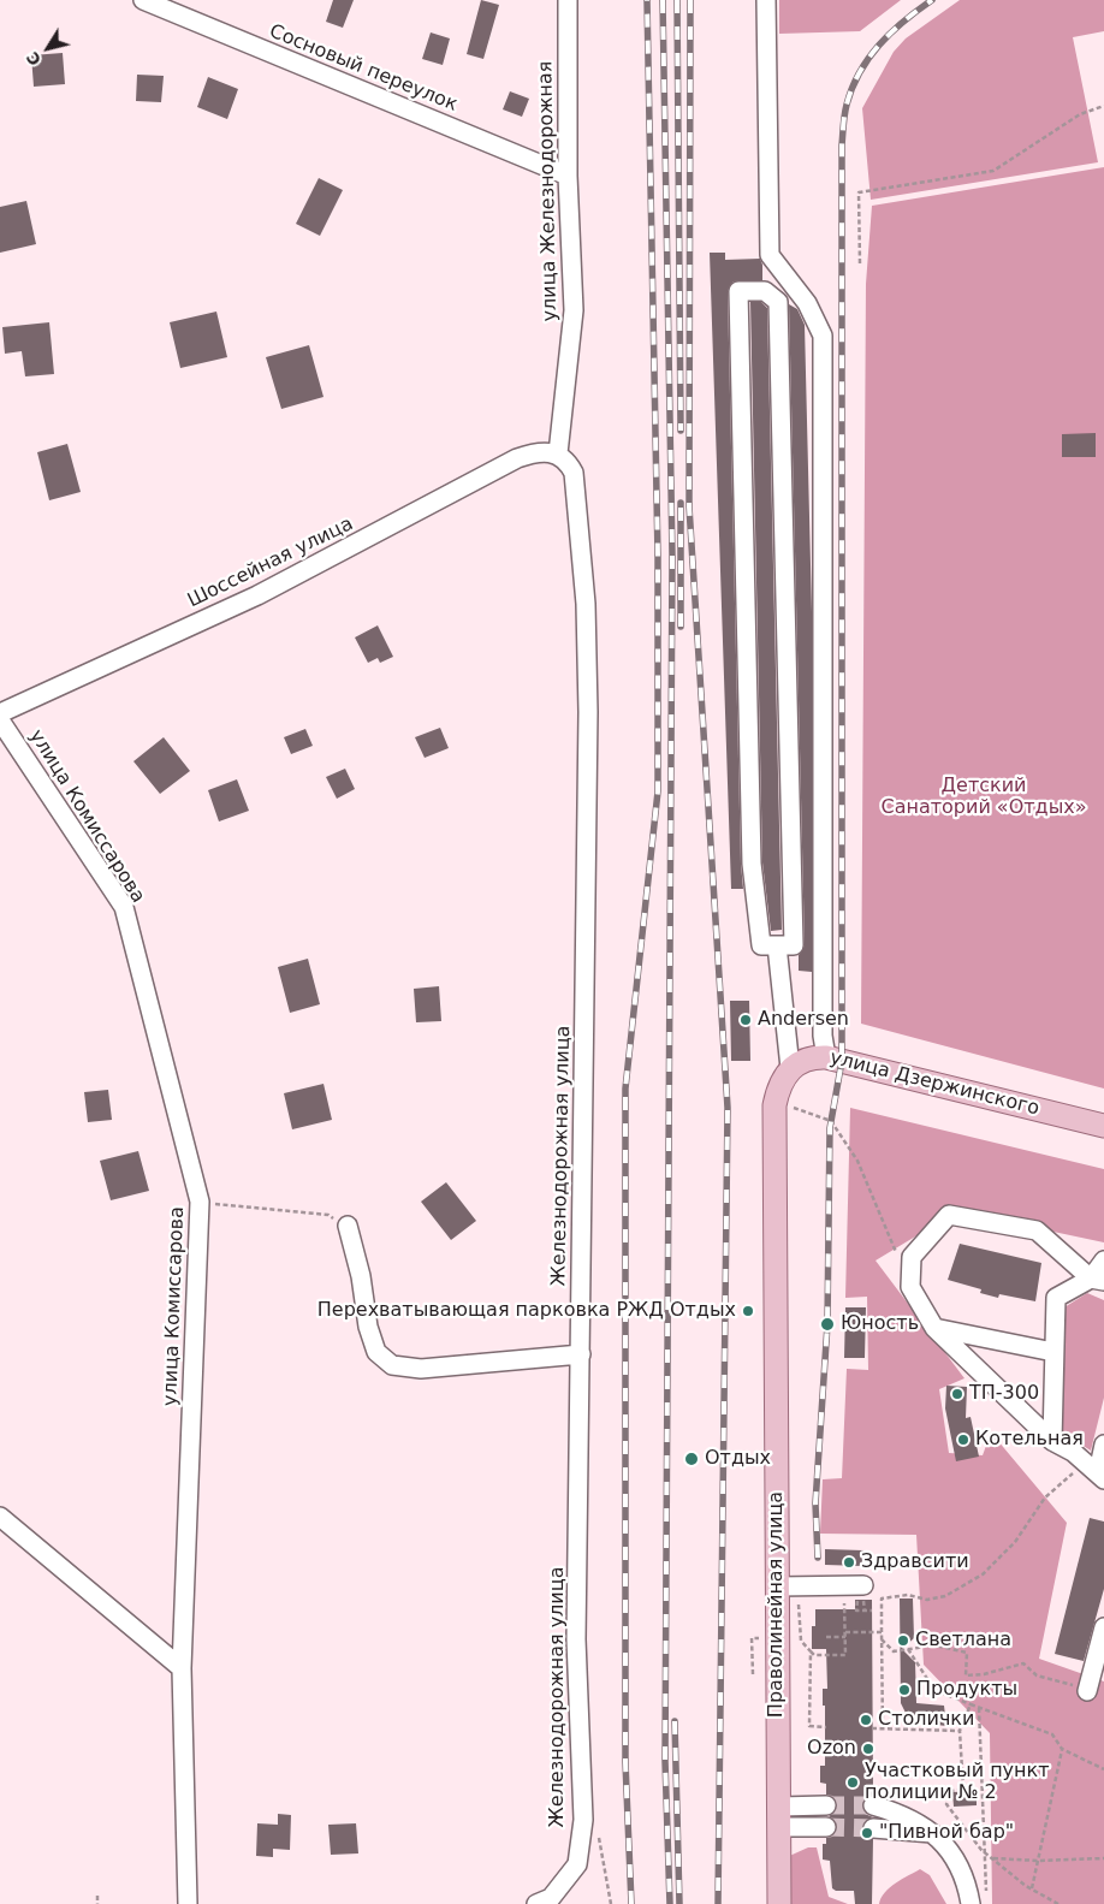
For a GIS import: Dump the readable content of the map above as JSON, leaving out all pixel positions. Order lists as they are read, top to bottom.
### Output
{
  "streets": {
    "main road": ["улица Дзержинского", "Праволинейная улица"],
    "street": [
      "Сосновый переулок",
      "улица Железнодорожная",
      "Шоссейная улица",
      "улица Комиссарова",
      "Железнодорожная улица"
    ]
  },
  "crossings": [
    ["Сосновый переулок", "улица Железнодорожная"],
    ["улица Железнодорожная", "Шоссейная улица"],
    ["улица Железнодорожная", "Железнодорожная улица"],
    ["Шоссейная улица", "Железнодорожная улица"]
  ],
  "parks": ["Детский Санаторий «Отдых»"],
  "places": [
    "Andersen",
    "Перехватывающая парковка РЖД Отдых",
    "Юность",
    "ТП-300",
    "Котельная",
    "Отдых",
    "Здравсити",
    "Светлана",
    "Продукты",
    "Столички",
    "Ozon",
    "Участковый пункт полиции № 2",
    "\"Пивной бар\""
  ],
  "north": "bottom left"
}
